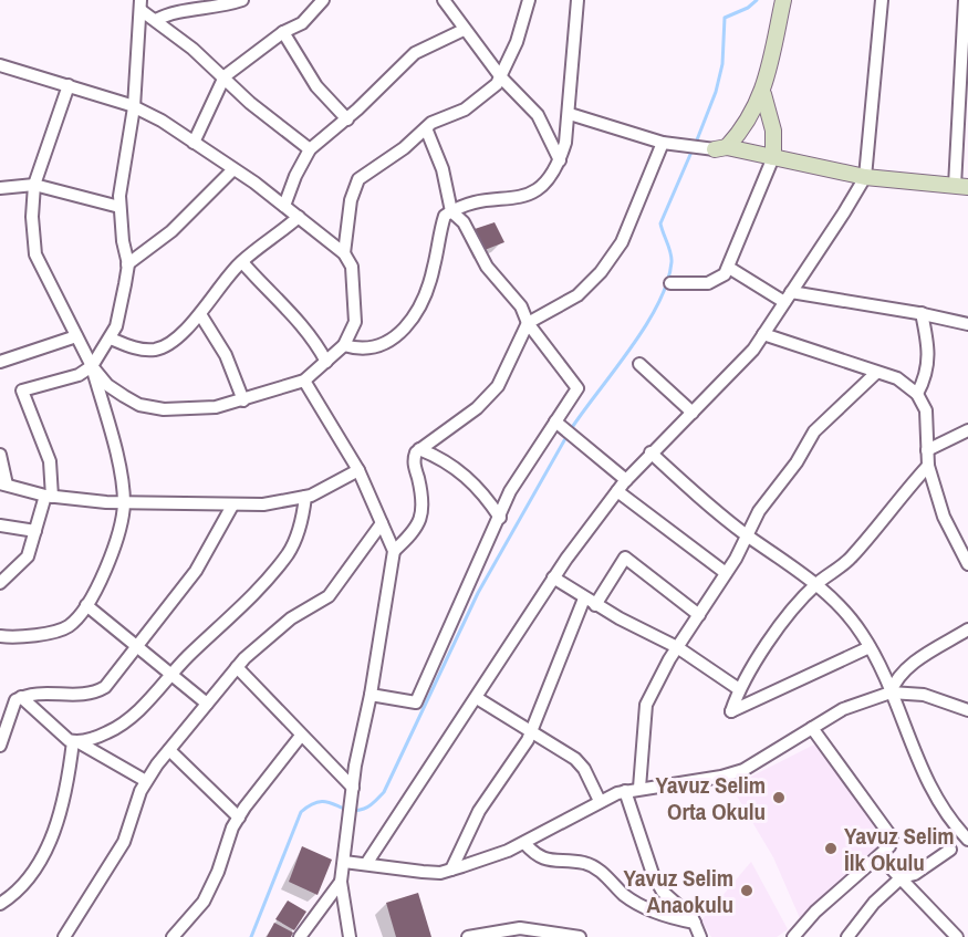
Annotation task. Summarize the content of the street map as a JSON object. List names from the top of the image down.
{
  "places": ["Yavuz Selim Orta Okulu", "Yavuz Selim İlk Okulu", "Yavuz Selim Anaokulu"]
}
